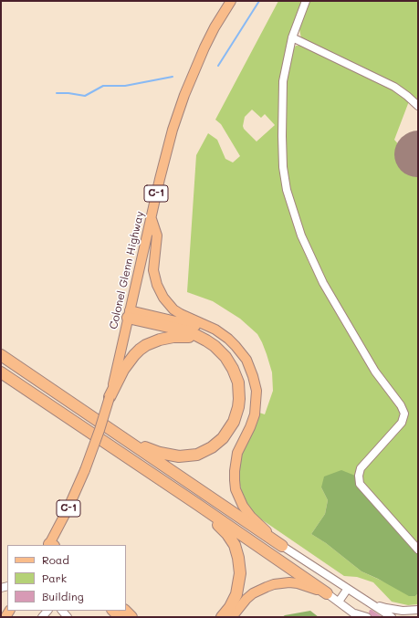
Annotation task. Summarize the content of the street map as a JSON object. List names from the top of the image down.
{
  "streets": {
    "main road": ["C-1", "Colonel Glenn Highway"]
  },
  "legend": ["Road", "Park", "Building"]
}
